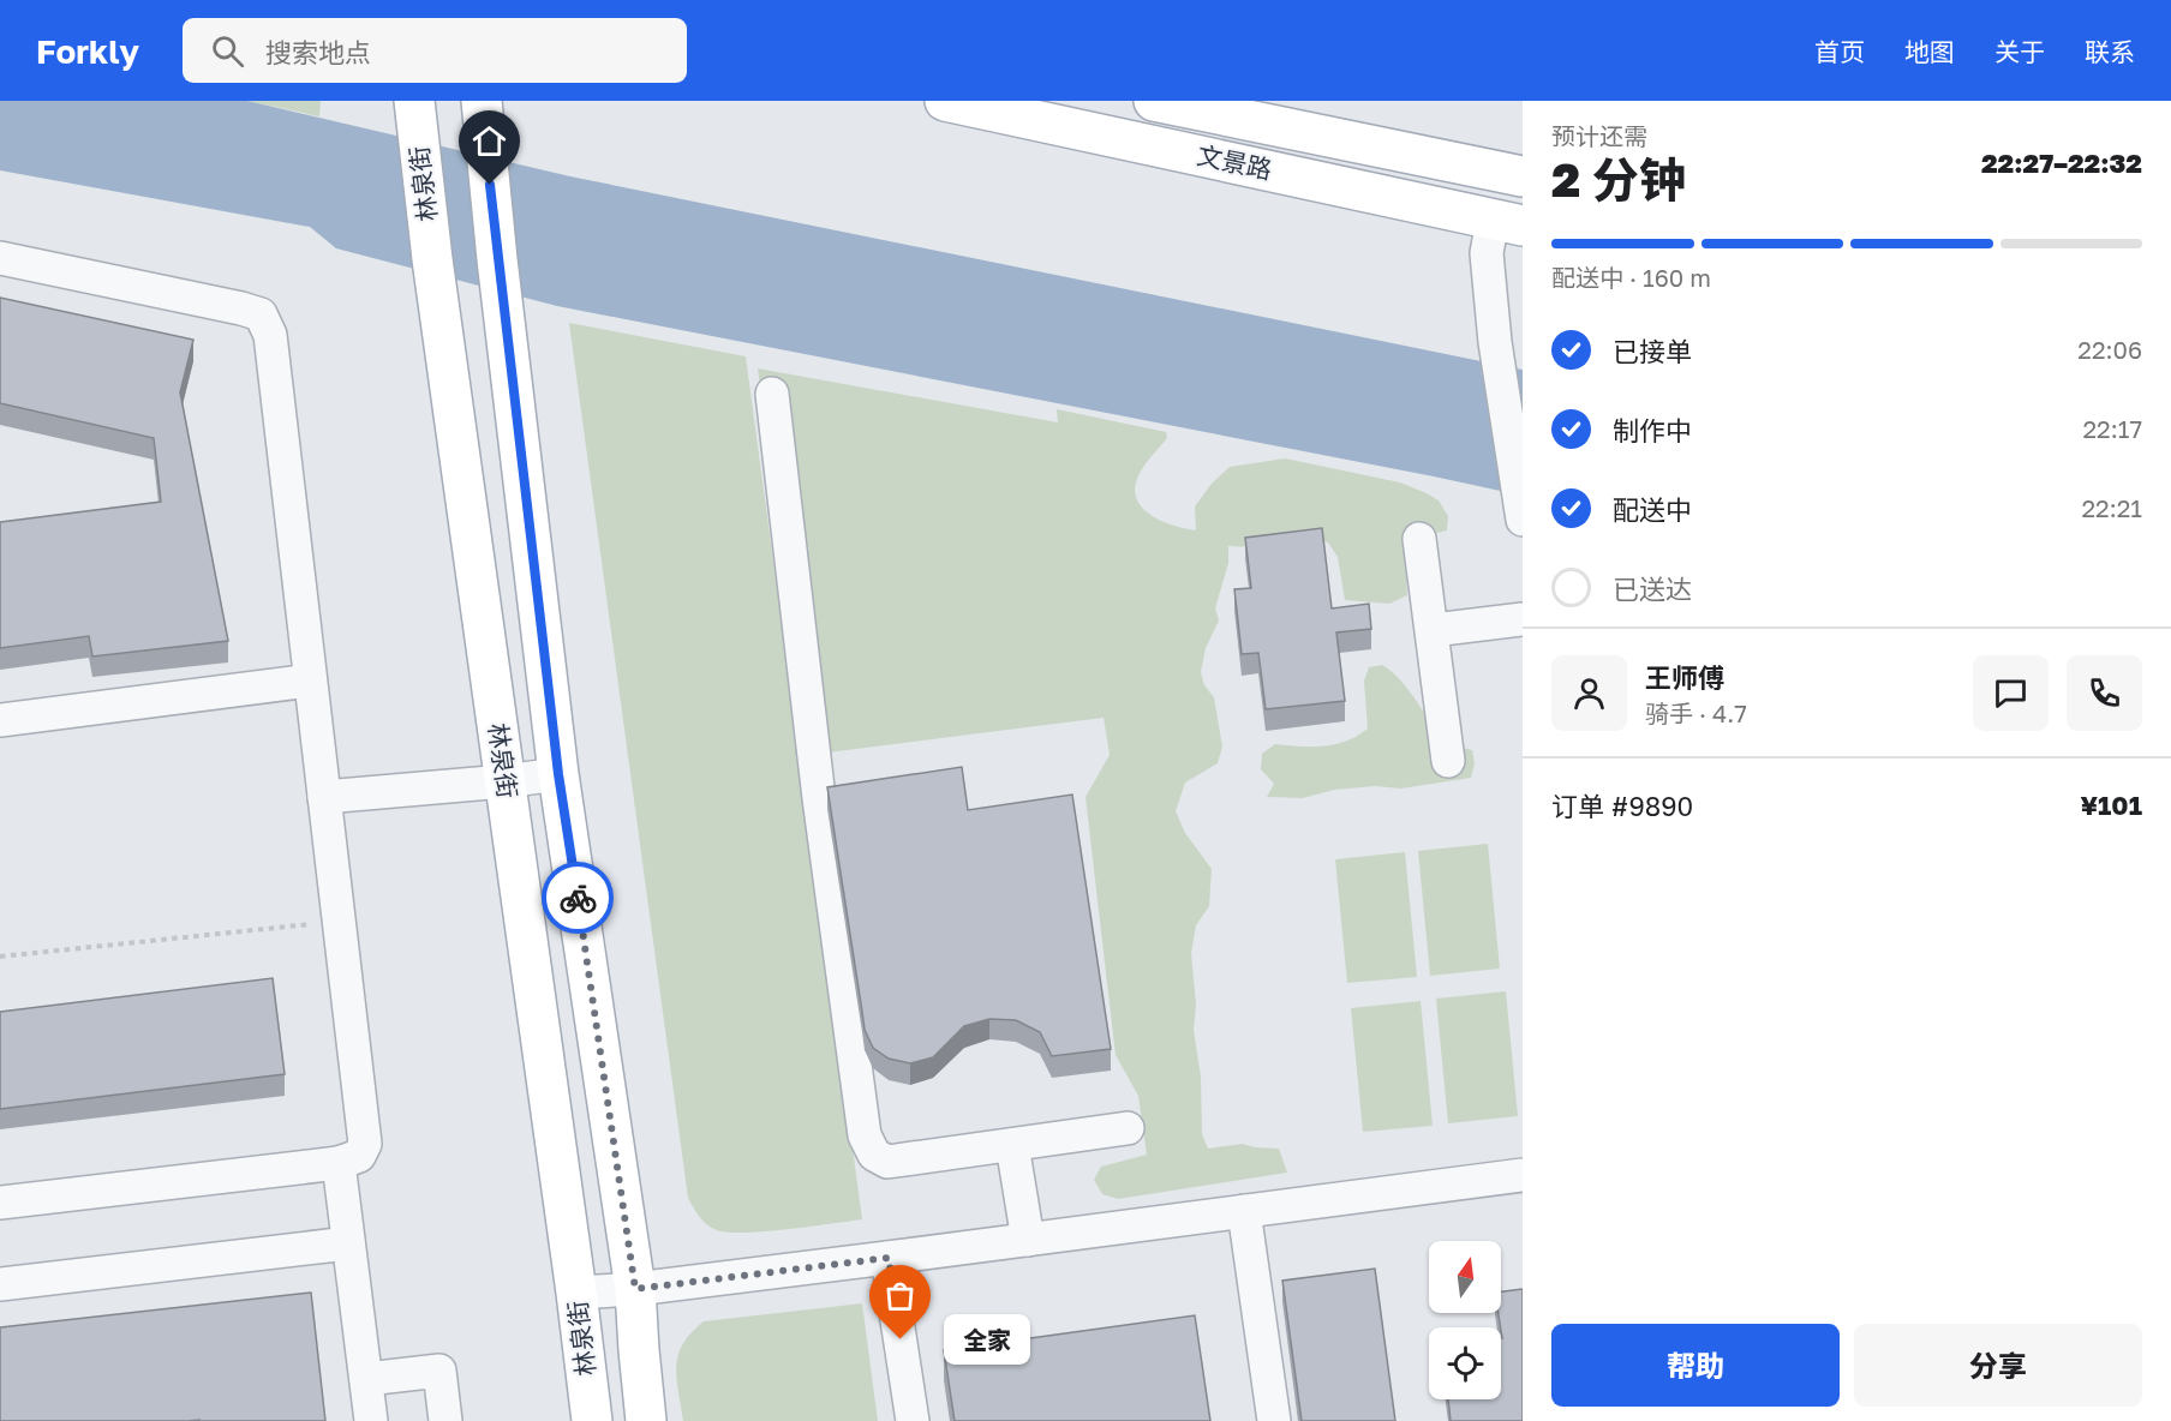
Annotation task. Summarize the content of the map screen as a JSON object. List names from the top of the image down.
{
  "streets": {
    "main road": ["文景路", "林泉街"]
  },
  "places": ["全家"],
  "north": "top",
  "page": {
    "header": "Forkly",
    "search": "搜索地点",
    "nav": [
      "首页",
      "地图",
      "关于",
      "联系"
    ],
    "heading": ["2 分钟", "预计还需", "22:27–22:32"],
    "panel": [
      "王师傅",
      "骑手 · 4.7",
      "订单 #9890",
      "¥101"
    ],
    "bar": "配送中 · 160 m",
    "list": [
      ["已接单", "22:06"],
      ["制作中", "22:17"],
      ["配送中", "22:21"],
      "已送达"
    ],
    "buttons": ["帮助", "分享"],
    "bubble": "全家"
  }
}
